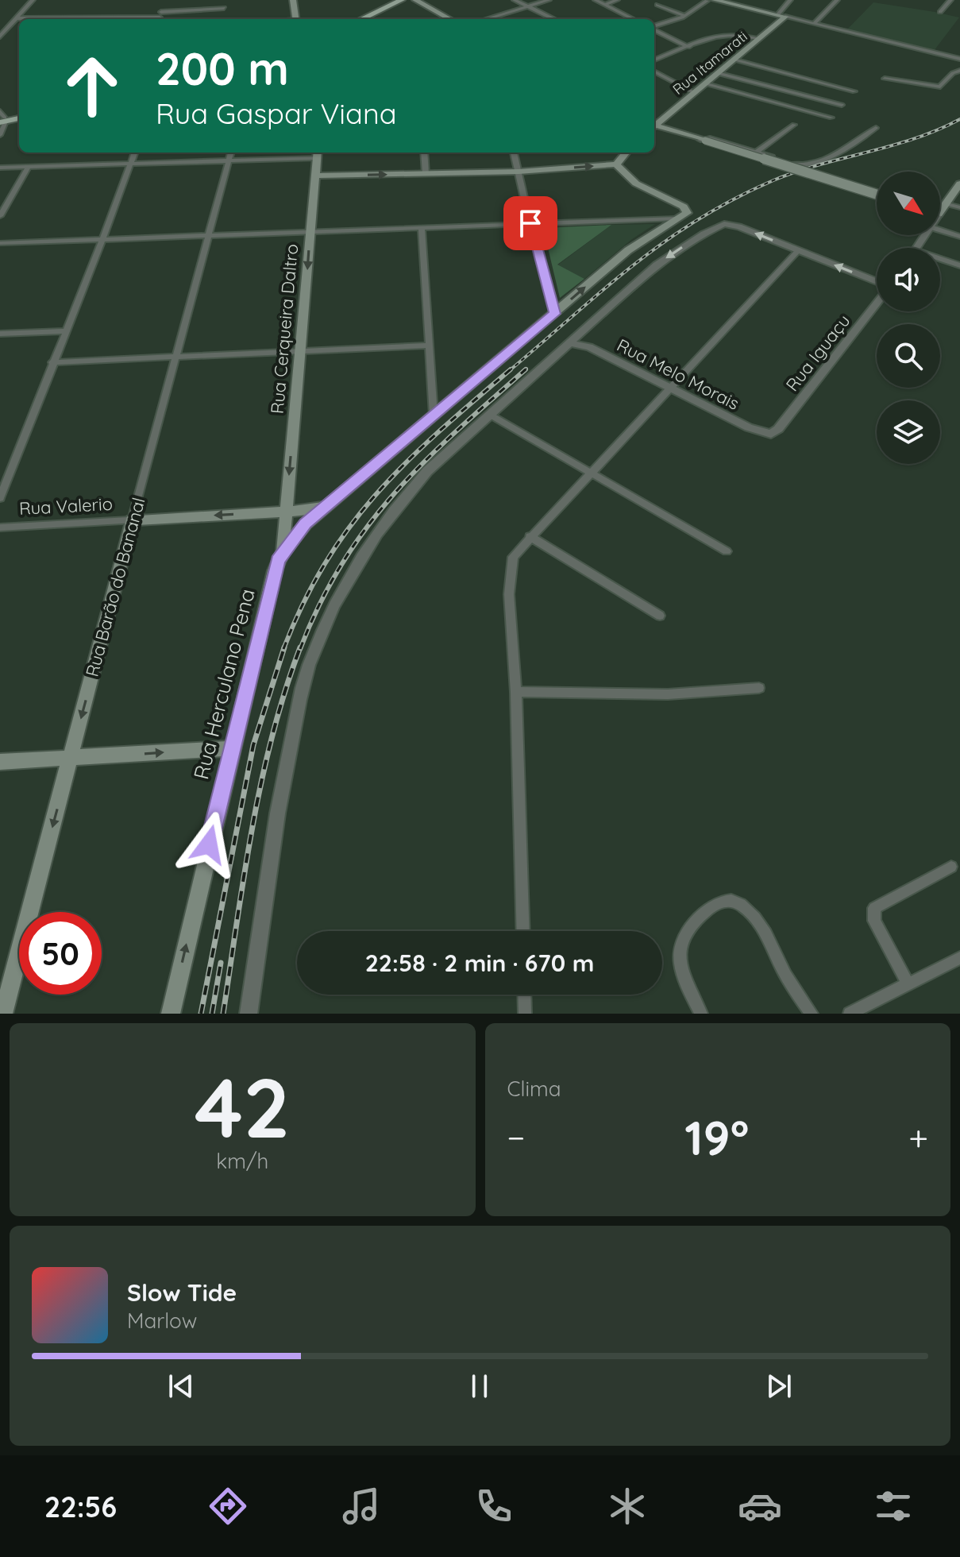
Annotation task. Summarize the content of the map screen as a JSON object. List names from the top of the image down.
{
  "streets": {
    "main road": [
      "Rua Itamarati",
      "Rua Cerqueira Daltro",
      "Rua Valerio",
      "Rua Barão do Bananal",
      "Rua Herculano Pena"
    ],
    "street": ["Rua Iguaçu", "Rua Melo Morais"]
  },
  "crossings": [
    ["Rua Cerqueira Daltro", "Rua Valerio"],
    ["Rua Cerqueira Daltro", "Rua Herculano Pena"],
    ["Rua Iguaçu", "Rua Melo Morais"],
    ["Rua Valerio", "Rua Barão do Bananal"]
  ],
  "one_way": [
    "Rua Cerqueira Daltro",
    "Rua Valerio",
    "Rua Barão do Bananal",
    "Rua Herculano Pena"
  ],
  "north": "bottom right",
  "page": {
    "turn": ["200 m", "Rua Gaspar Viana"],
    "limit": "50",
    "trip": "22:58 · 2 min · 670 m",
    "tile": [
      ["42", "km/h"],
      "Clima"
    ],
    "heat": ["−", "19°", "+"],
    "song": ["Slow Tide", "Marlow"],
    "tabs": "22:56"
  }
}
